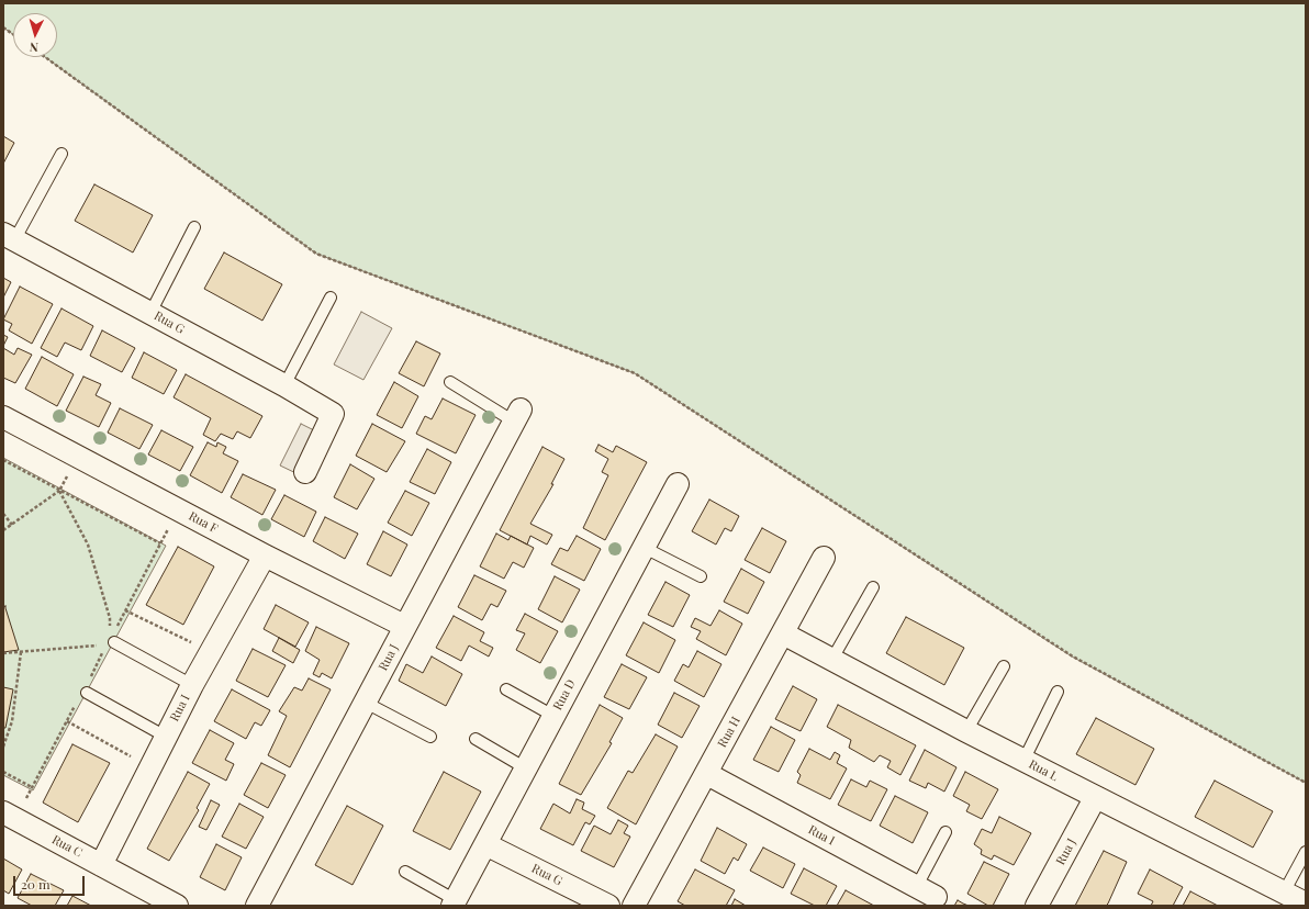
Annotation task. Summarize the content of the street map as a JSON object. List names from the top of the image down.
{
  "streets": {
    "street": [
      "Rua G",
      "Rua F",
      "Rua J",
      "Rua D",
      "Rua I",
      "Rua H",
      "Rua L",
      "Rua C"
    ]
  },
  "crossings": [
    ["Rua G", "Rua D"],
    ["Rua F", "Rua J"],
    ["Rua F", "Rua I"],
    ["Rua J", "Rua L"],
    ["Rua I", "Rua H"],
    ["Rua I", "Rua C"],
    ["Rua H", "Rua L"]
  ],
  "scale_bar": "20 m",
  "north": "bottom"
}
